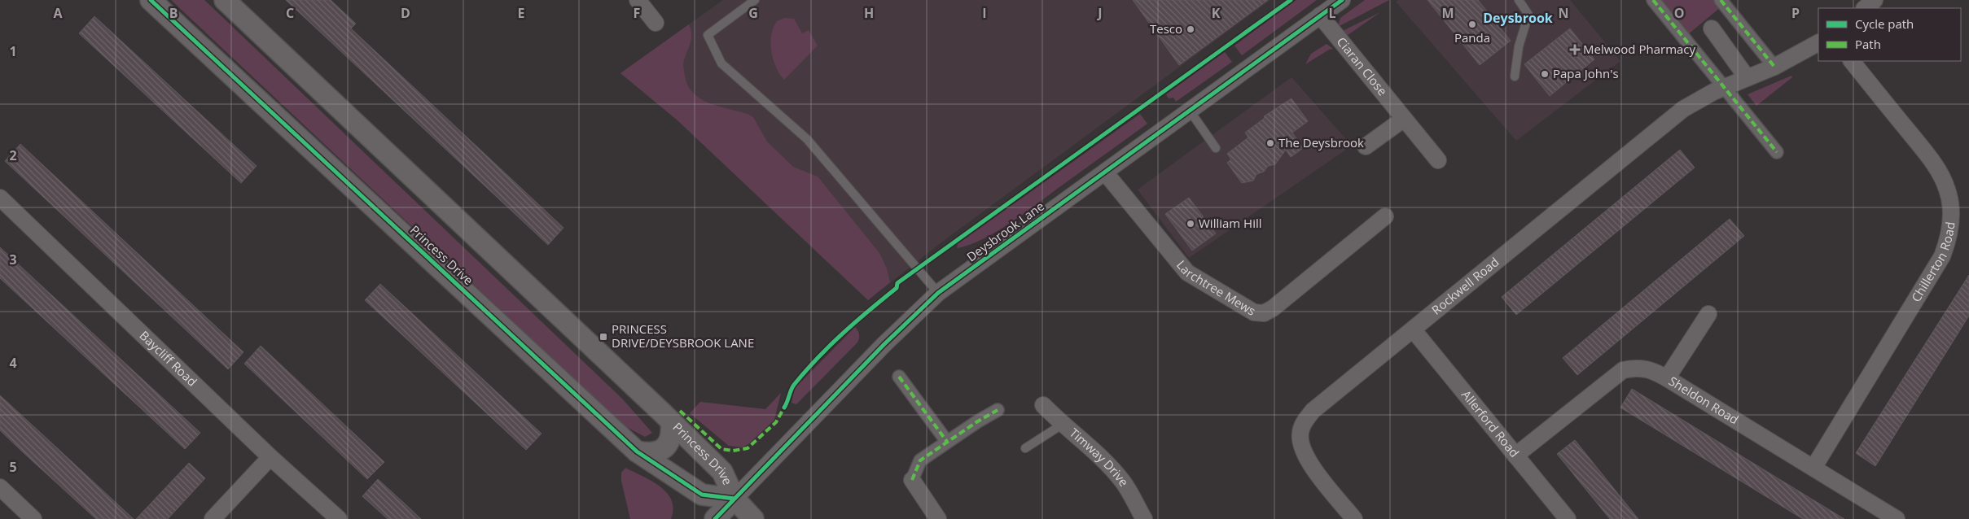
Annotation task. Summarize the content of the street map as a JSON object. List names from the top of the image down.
{
  "streets": {
    "street": [
      "Ciaran Close",
      "Deysbrook Lane",
      "Princess Drive",
      "Chillerton Road",
      "Larchtree Mews",
      "Rockwell Road",
      "Baycliff Road",
      "Sheldon Road",
      "Allerford Road",
      "Timway Drive"
    ]
  },
  "crossings": [
    ["Ciaran Close", "Deysbrook Lane"],
    ["Deysbrook Lane", "Princess Drive"],
    ["Deysbrook Lane", "Larchtree Mews"],
    ["Chillerton Road", "Sheldon Road"],
    ["Rockwell Road", "Allerford Road"],
    ["Sheldon Road", "Allerford Road"]
  ],
  "districts": ["Deysbrook"],
  "places": {
    "other": [
      "Panda",
      "Tesco",
      "Papa John's",
      "The Deysbrook",
      "William Hill"
    ],
    "health": ["Melwood Pharmacy"],
    "transit": ["PRINCESS DRIVE/DEYSBROOK LANE"]
  },
  "legend": ["Cycle path", "Path"],
  "grid": {
    "columns": [
      "A",
      "B",
      "C",
      "D",
      "E",
      "F",
      "G",
      "H",
      "I",
      "J",
      "K",
      "L",
      "M",
      "N",
      "O",
      "P"
    ],
    "rows": [
      "1",
      "2",
      "3",
      "4",
      "5"
    ]
  }
}
